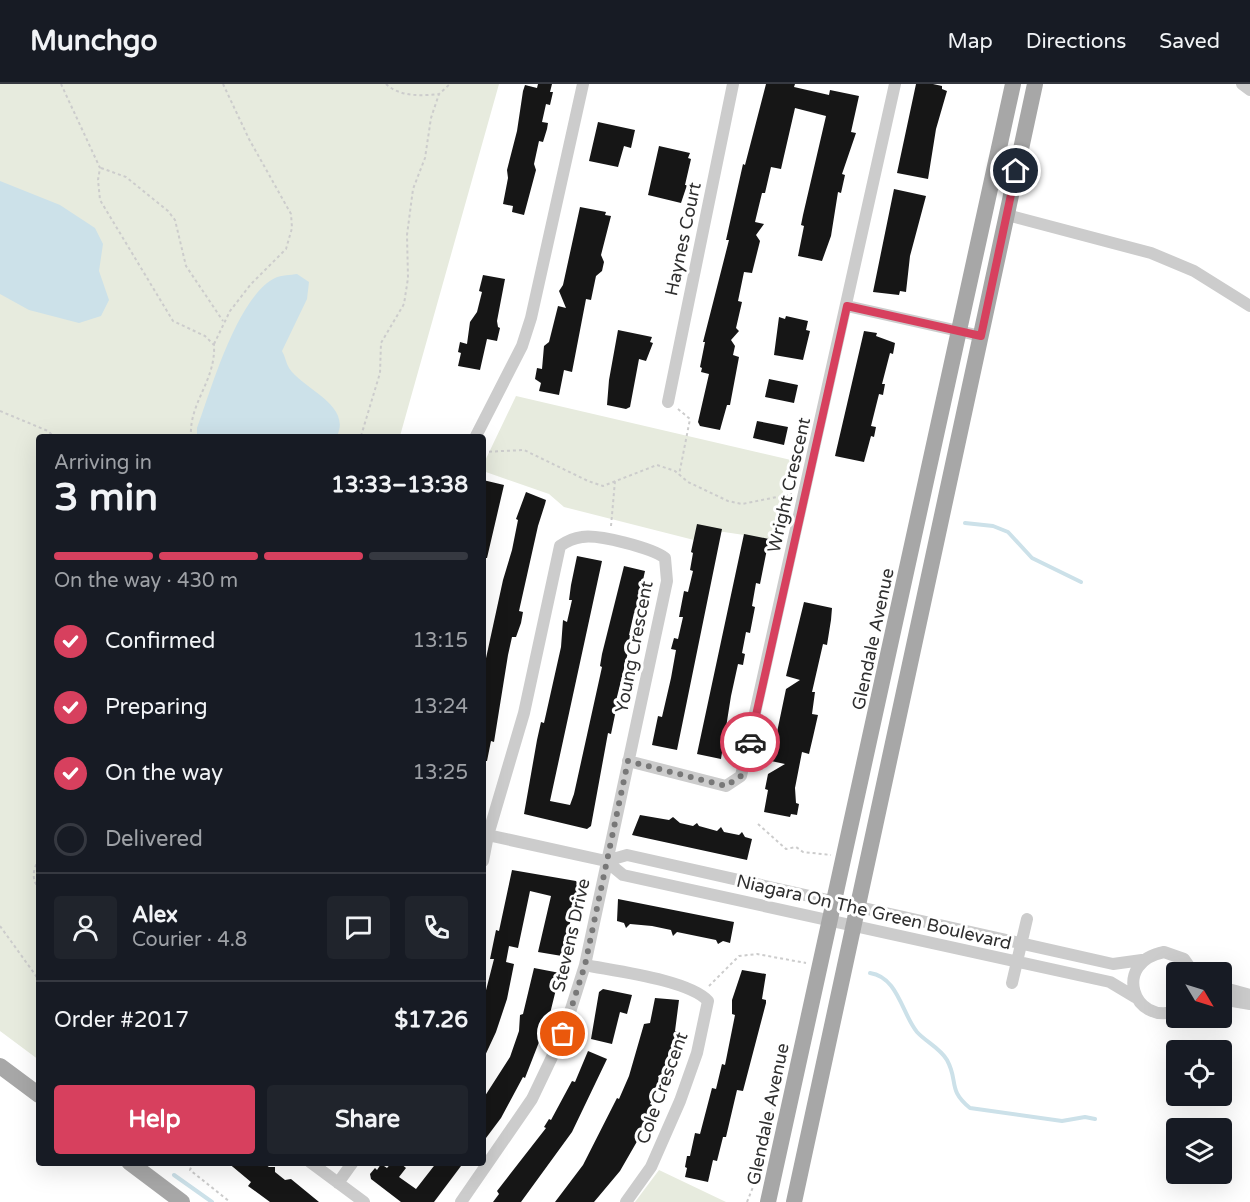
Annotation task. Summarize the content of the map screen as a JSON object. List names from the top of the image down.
{
  "streets": {
    "main road": ["Glendale Avenue"],
    "street": [
      "Haynes Court",
      "Wright Crescent",
      "Young Crescent",
      "Niagara On The Green Boulevard",
      "Stevens Drive",
      "Cole Crescent"
    ]
  },
  "crossings": [
    ["Wright Crescent", "Young Crescent"],
    ["Glendale Avenue", "Niagara On The Green Boulevard"],
    ["Young Crescent", "Niagara On The Green Boulevard"],
    ["Young Crescent", "Stevens Drive"],
    ["Niagara On The Green Boulevard", "Stevens Drive"]
  ],
  "north": "bottom right",
  "page": {
    "header": "Munchgo",
    "nav": ["Map", "Directions", "Saved"],
    "heading": ["3 min", "Arriving in", "13:33–13:38"],
    "panel": [
      "Alex",
      "Courier · 4.8",
      "Order #2017",
      "$17.26"
    ],
    "bar": "On the way · 430 m",
    "list": [
      ["Confirmed", "13:15"],
      ["Preparing", "13:24"],
      ["On the way", "13:25"],
      "Delivered"
    ],
    "buttons": ["Help", "Share"]
  }
}
